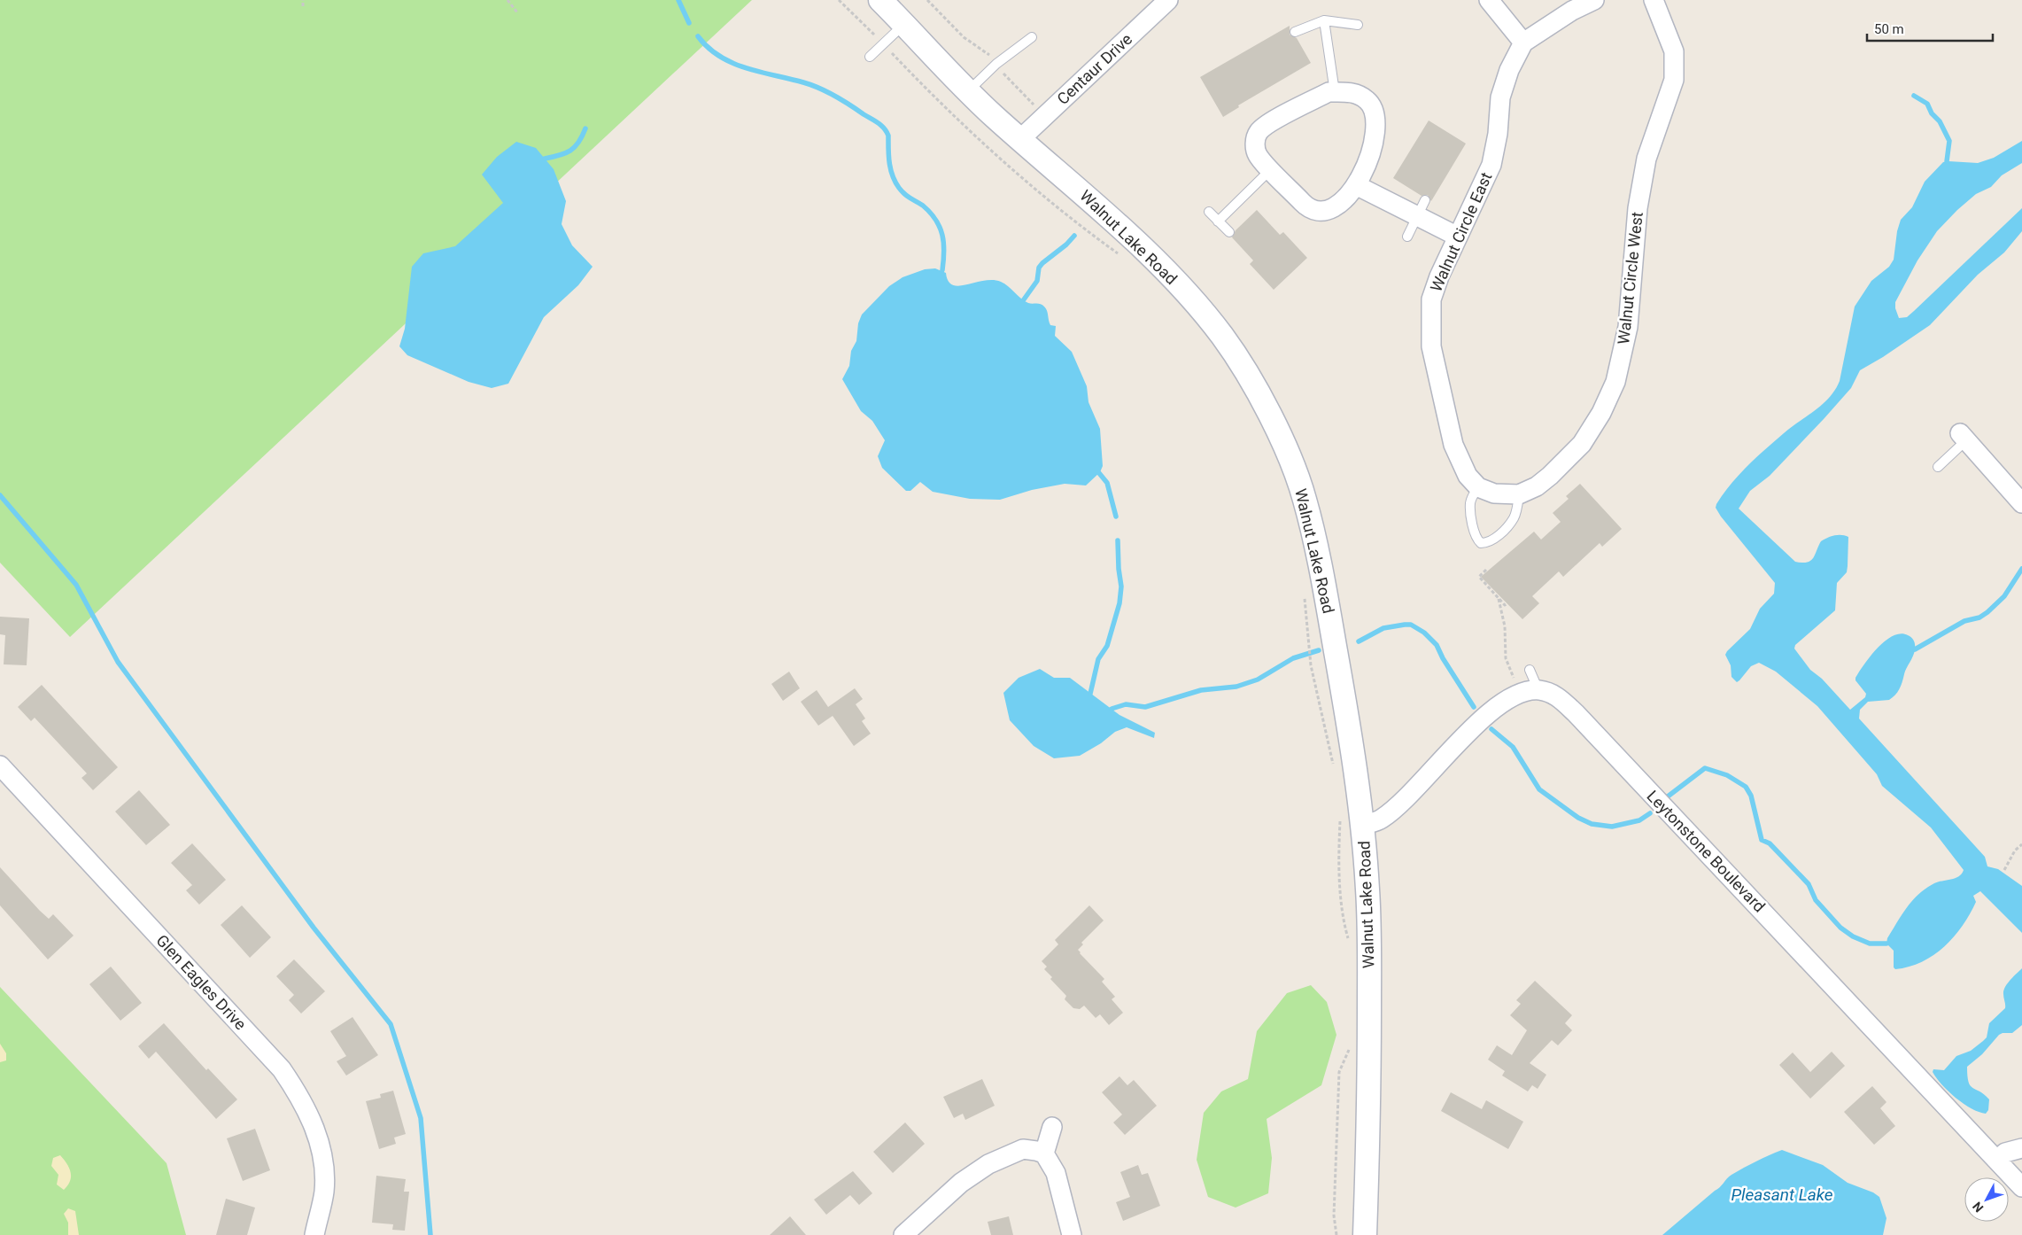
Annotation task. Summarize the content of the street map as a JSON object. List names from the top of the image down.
{
  "streets": {
    "street": [
      "Centaur Drive",
      "Walnut Circle East",
      "Walnut Lake Road",
      "Walnut Circle West",
      "Leytonstone Boulevard",
      "Glen Eagles Drive"
    ]
  },
  "crossings": [
    ["Centaur Drive", "Walnut Lake Road"]
  ],
  "water": ["Pleasant Lake"],
  "scale_bar": "50 m",
  "north": "bottom left"
}
